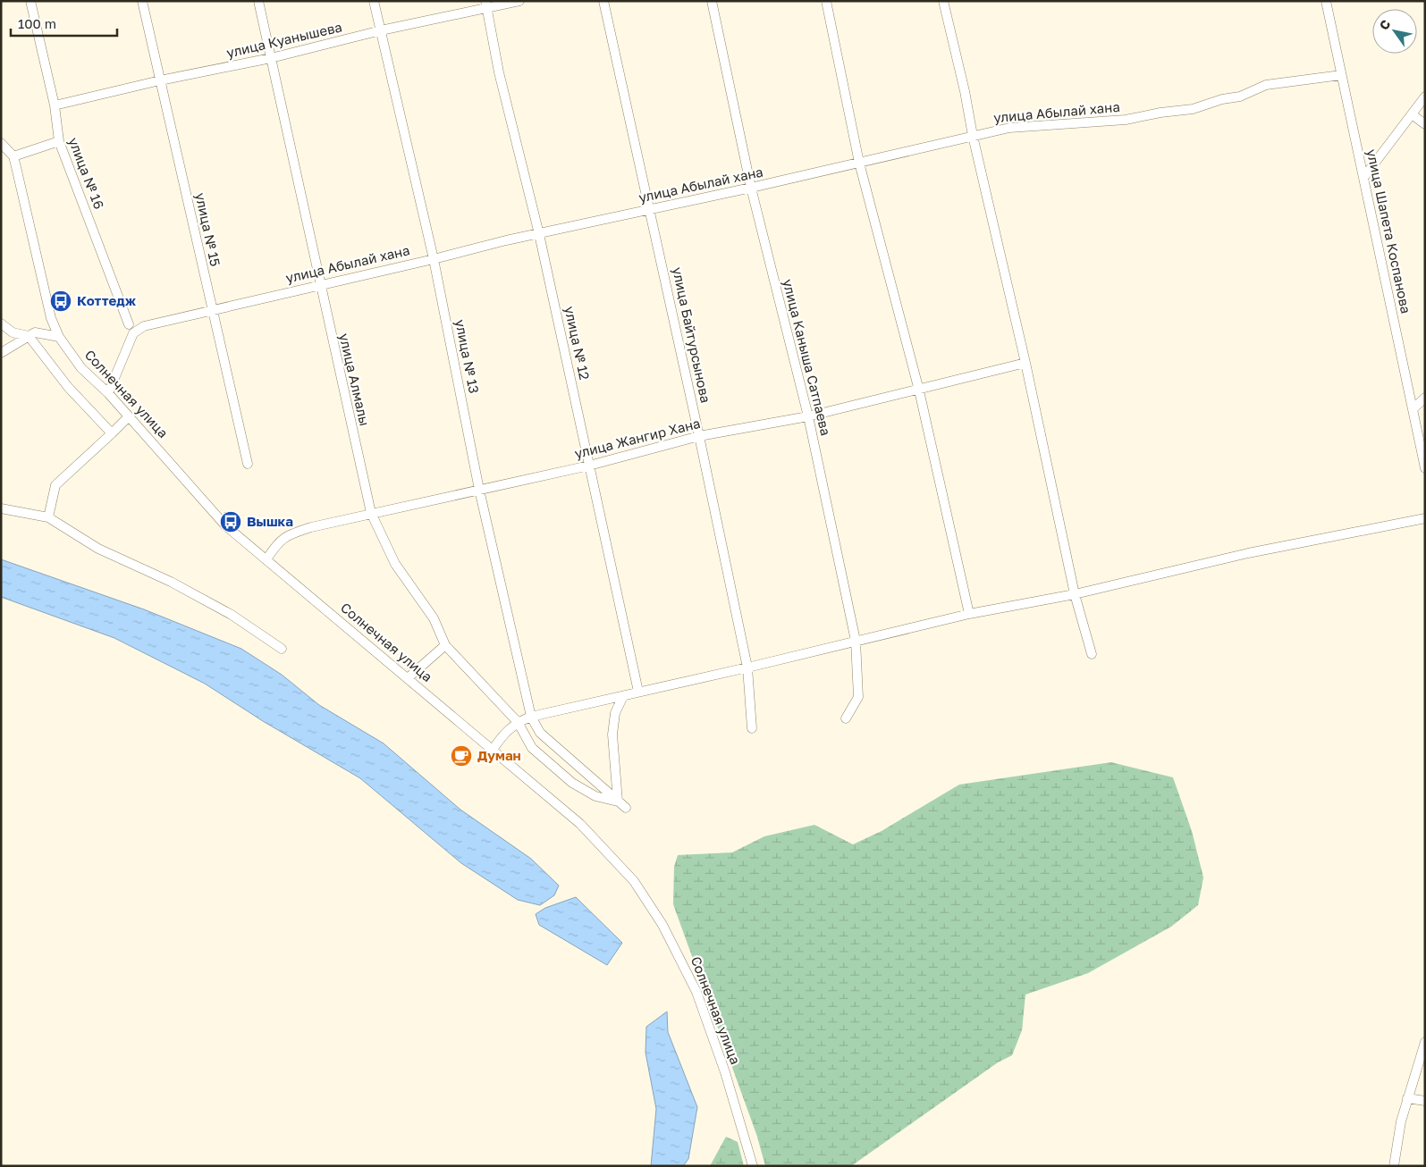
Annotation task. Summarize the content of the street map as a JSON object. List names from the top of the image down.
{
  "streets": {
    "street": [
      "улица Куанышева",
      "улица Абылай хана",
      "улица № 16",
      "улица № 15",
      "улица Шапета Коспанова",
      "улица Байтурсынова",
      "улица № 12",
      "улица № 13",
      "улица Каныша Сатпаева",
      "улица Алмалы",
      "Солнечная улица",
      "улица Жангир Хана"
    ]
  },
  "crossings": [
    ["улица Куанышева", "улица № 16"],
    ["улица Куанышева", "улица № 15"],
    ["улица Куанышева", "улица № 12"],
    ["улица Куанышева", "улица № 13"],
    ["улица Куанышева", "улица Алмалы"],
    ["улица Абылай хана", "улица № 15"],
    ["улица Абылай хана", "улица Шапета Коспанова"],
    ["улица Абылай хана", "улица Байтурсынова"],
    ["улица Абылай хана", "улица № 12"],
    ["улица Абылай хана", "улица № 13"],
    ["улица Абылай хана", "улица Каныша Сатпаева"],
    ["улица Абылай хана", "улица Алмалы"],
    ["улица Абылай хана", "Солнечная улица"],
    ["улица Байтурсынова", "улица Жангир Хана"],
    ["улица № 12", "улица Жангир Хана"],
    ["улица № 13", "улица Алмалы"],
    ["улица № 13", "улица Жангир Хана"],
    ["улица Каныша Сатпаева", "улица Жангир Хана"],
    ["улица Алмалы", "улица Жангир Хана"],
    ["Солнечная улица", "улица Жангир Хана"]
  ],
  "places": {
    "bus stop": ["Коттедж", "Вышка"],
    "cafe": ["Думан"]
  },
  "scale_bar": "100 m",
  "north": "top left"
}
